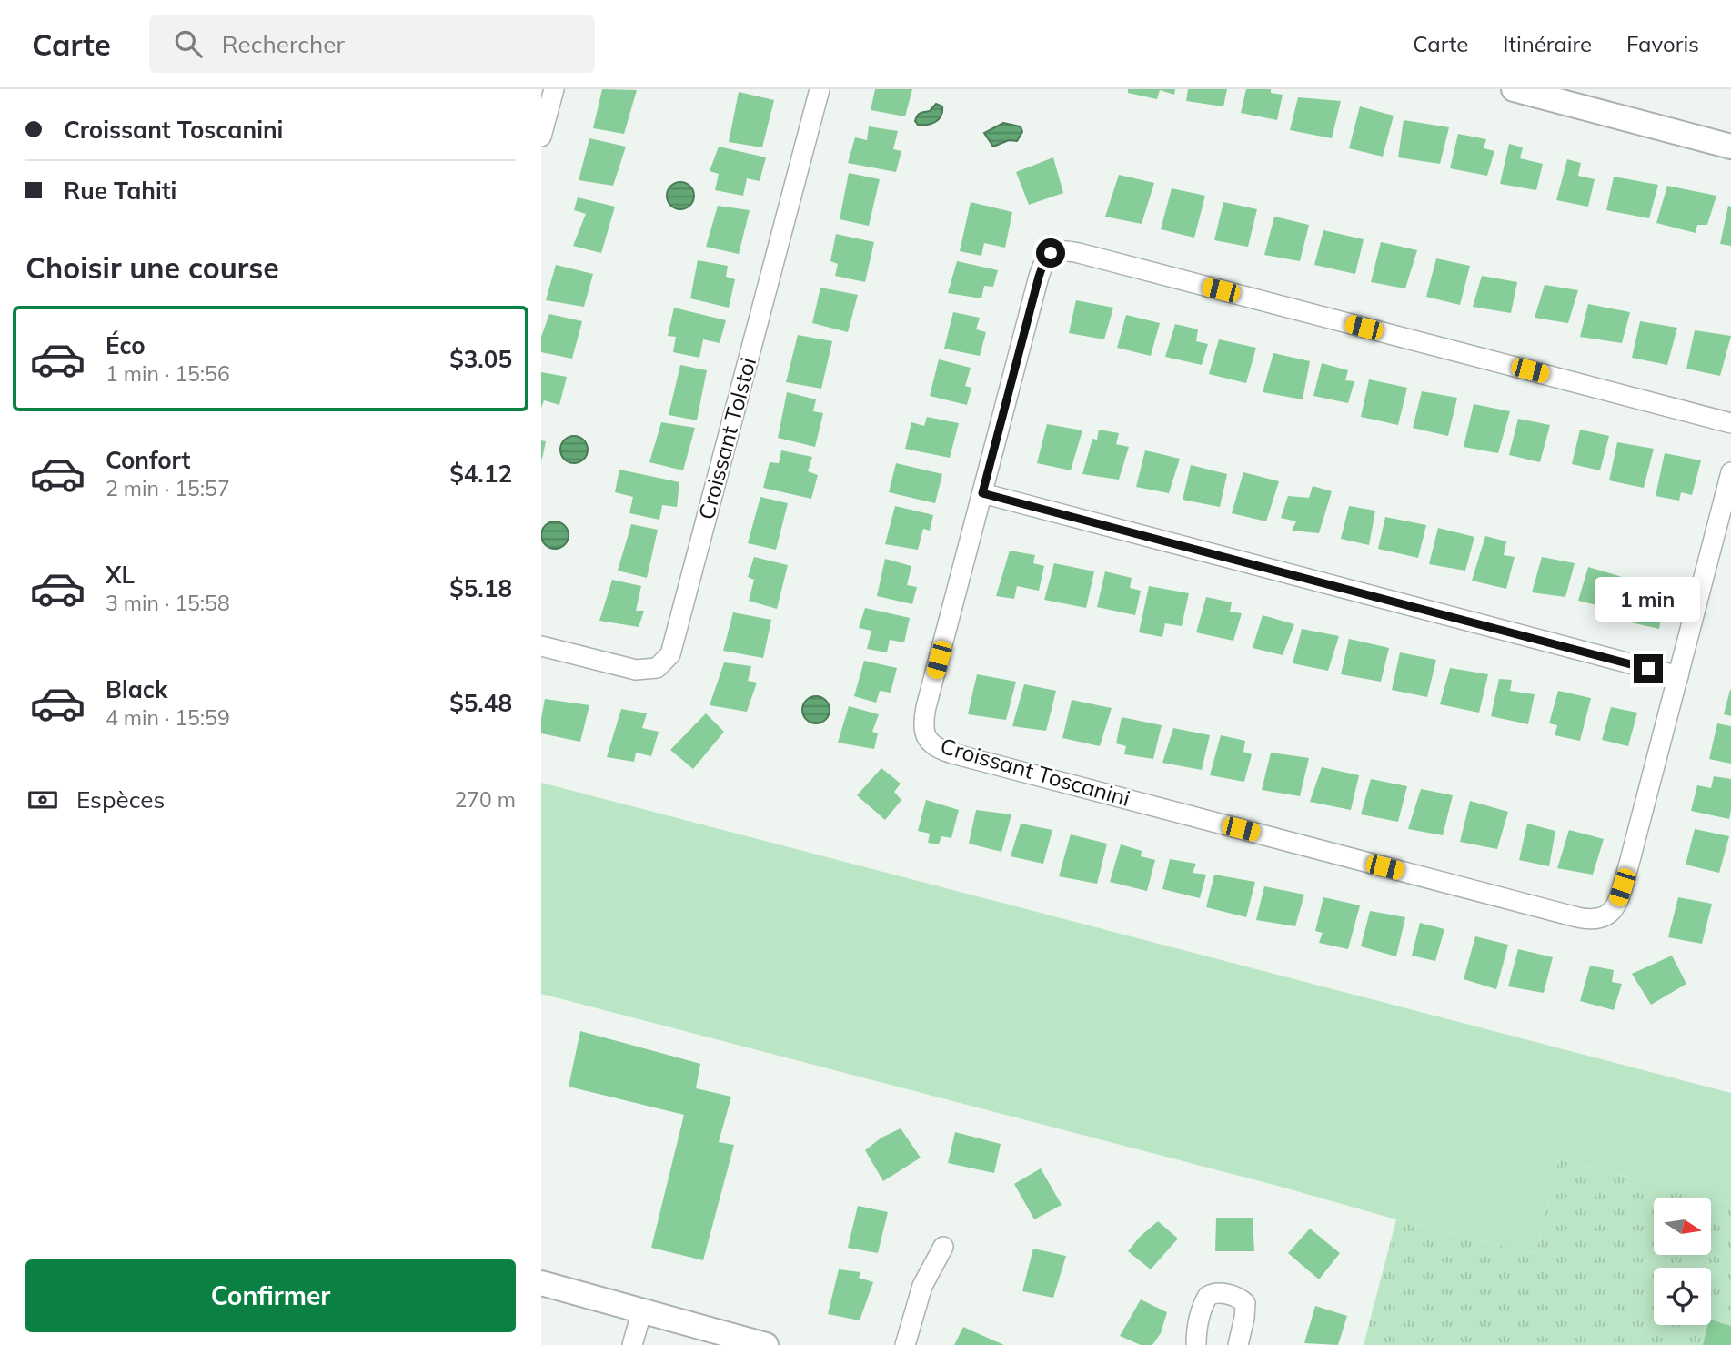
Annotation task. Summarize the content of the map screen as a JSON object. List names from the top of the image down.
{
  "streets": {
    "street": ["Croissant Tolstoi", "Croissant Toscanini"]
  },
  "north": "right",
  "page": {
    "header": "Carte",
    "search": "Rechercher",
    "nav": ["Carte", "Itinéraire", "Favoris"],
    "banner": ["Croissant Toscanini", "Rue Tahiti"],
    "heading": "Choisir une course",
    "list": [
      {
        "name": "Éco",
        "note": "1 min · 15:56",
        "value": "$3.05"
      },
      {
        "name": "Confort",
        "note": "2 min · 15:57",
        "value": "$4.12"
      },
      {
        "name": "XL",
        "note": "3 min · 15:58",
        "value": "$5.18"
      },
      {
        "name": "Black",
        "note": "4 min · 15:59",
        "value": "$5.48"
      }
    ],
    "bubble": "1 min",
    "pay": ["Espèces", "270 m"],
    "buttons": "Confirmer"
  }
}
